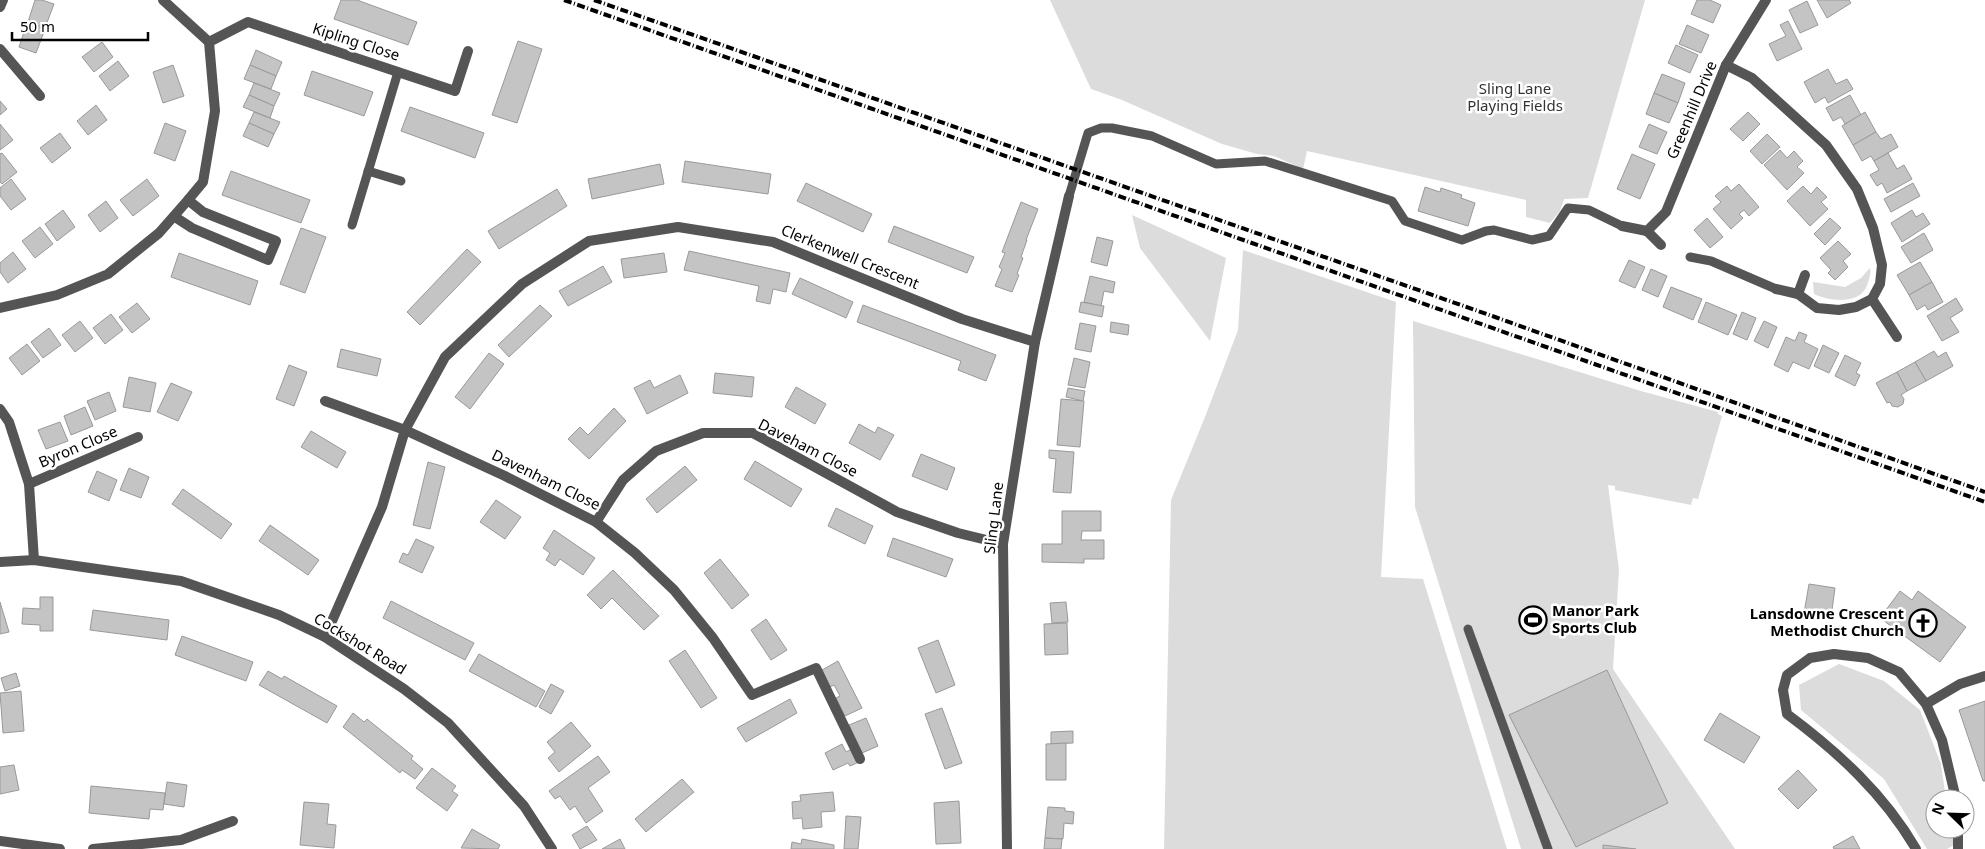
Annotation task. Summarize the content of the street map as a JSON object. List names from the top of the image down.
{
  "streets": {
    "street": [
      "Kipling Close",
      "Greenhill Drive",
      "Clerkenwell Crescent",
      "Byron Close",
      "Daveham Close",
      "Davenham Close",
      "Sling Lane",
      "Cockshot Road"
    ]
  },
  "crossings": [
    ["Clerkenwell Crescent", "Davenham Close"],
    ["Clerkenwell Crescent", "Sling Lane"],
    ["Clerkenwell Crescent", "Cockshot Road"],
    ["Daveham Close", "Davenham Close"],
    ["Daveham Close", "Sling Lane"]
  ],
  "parks": ["Sling Lane Playing Fields"],
  "places": {
    "sports": ["Manor Park Sports Club"],
    "church": ["Lansdowne Crescent Methodist Church"]
  },
  "scale_bar": "50 m",
  "north": "top left"
}
